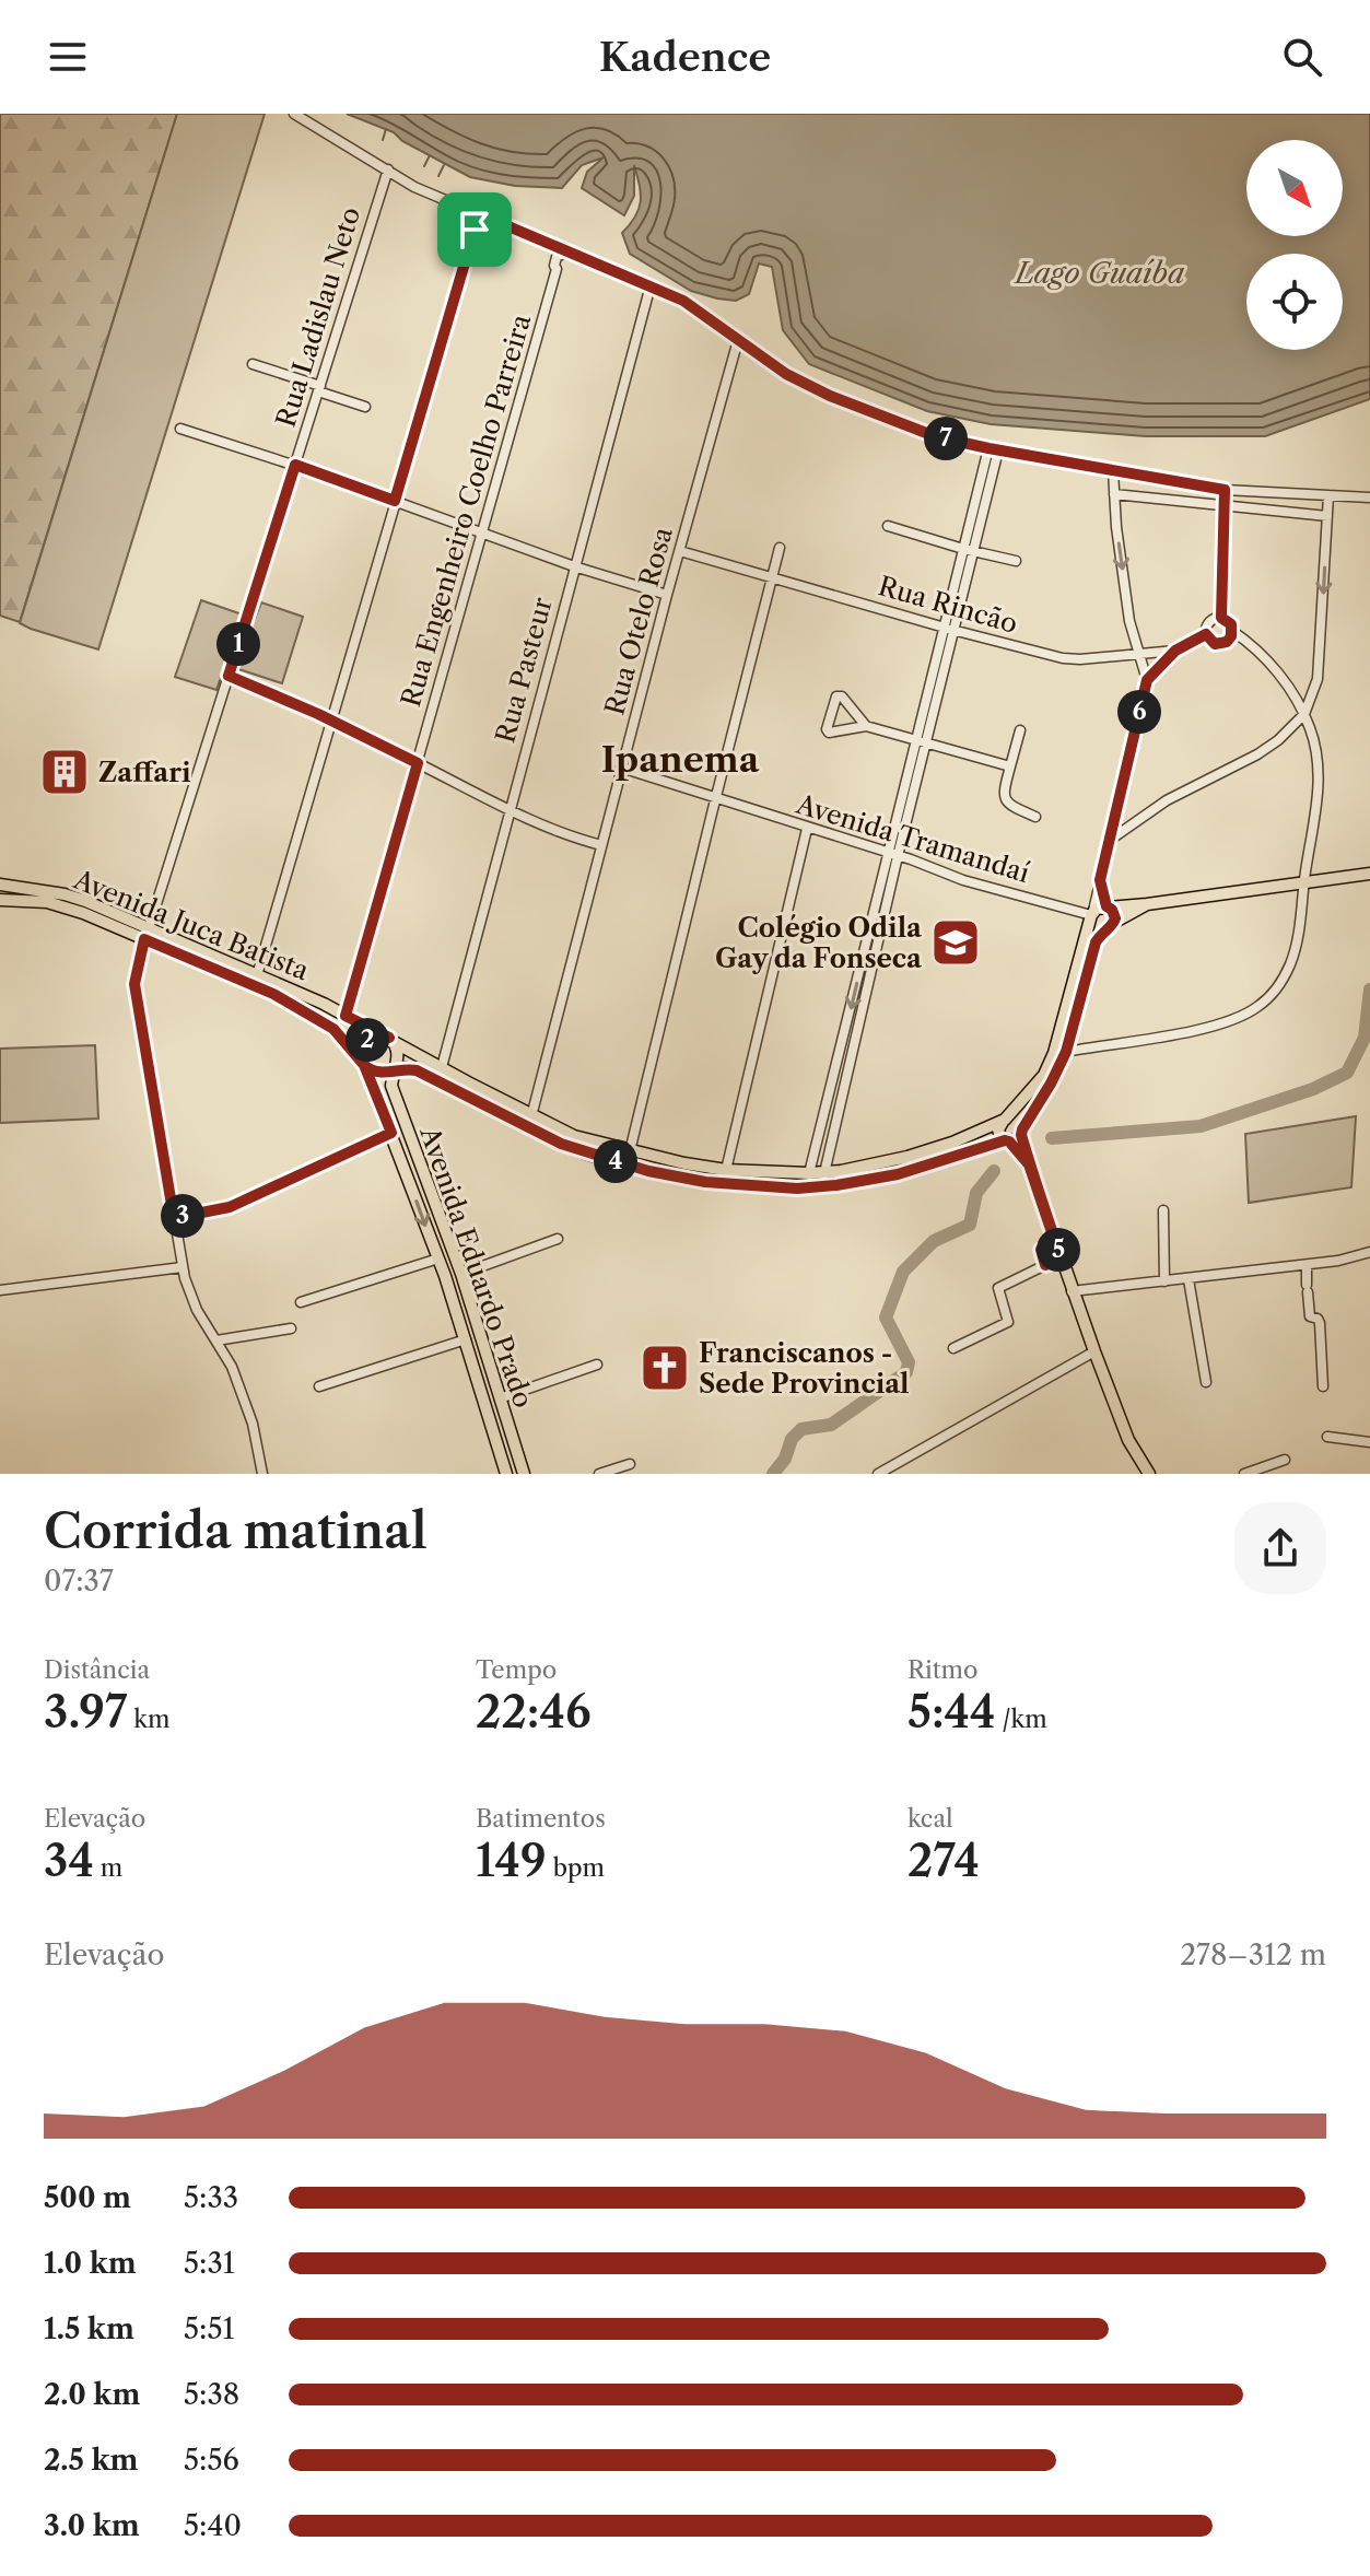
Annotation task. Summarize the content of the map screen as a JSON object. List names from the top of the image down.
{
  "streets": {
    "main road": ["Avenida Juca Batista", "Avenida Eduardo Prado"],
    "street": [
      "Rua Ladislau Neto",
      "Rua Engenheiro Coelho Parreira",
      "Rua Rincão",
      "Rua Otelo Rosa",
      "Rua Pasteur",
      "Avenida Tramandaí"
    ]
  },
  "crossings": [
    ["Rua Ladislau Neto", "Avenida Juca Batista"],
    ["Rua Engenheiro Coelho Parreira", "Avenida Juca Batista"],
    ["Rua Rincão", "Rua Otelo Rosa"],
    ["Rua Otelo Rosa", "Avenida Tramandaí"],
    ["Rua Otelo Rosa", "Avenida Juca Batista"],
    ["Rua Pasteur", "Avenida Juca Batista"],
    ["Avenida Juca Batista", "Avenida Eduardo Prado"]
  ],
  "districts": ["Ipanema"],
  "water": ["Lago Guaíba"],
  "places": {
    "building": ["Zaffari"],
    "school or university": ["Colégio Odila Gay da Fonseca"],
    "church": ["Franciscanos - Sede Provincial"]
  },
  "north": "bottom right",
  "page": {
    "header": "Kadence",
    "pins": [
      "7",
      "1",
      "6",
      "2",
      "4",
      "3",
      "5"
    ],
    "heading": ["Corrida matinal", "07:37"],
    "stats": [
      ["Distância", "3.97 km"],
      ["Tempo", "22:46"],
      ["Ritmo", "5:44 /km"],
      ["Elevação", "34 m"],
      ["Batimentos", "149 bpm"],
      ["kcal", "274"]
    ],
    "chart": ["Elevação", "278–312 m"],
    "list": [
      {
        "name": "500 m",
        "note": "5:33"
      },
      {
        "name": "1.0 km",
        "note": "5:31"
      },
      {
        "name": "1.5 km",
        "note": "5:51"
      },
      {
        "name": "2.0 km",
        "note": "5:38"
      },
      {
        "name": "2.5 km",
        "note": "5:56"
      },
      {
        "name": "3.0 km",
        "note": "5:40"
      }
    ]
  }
}
